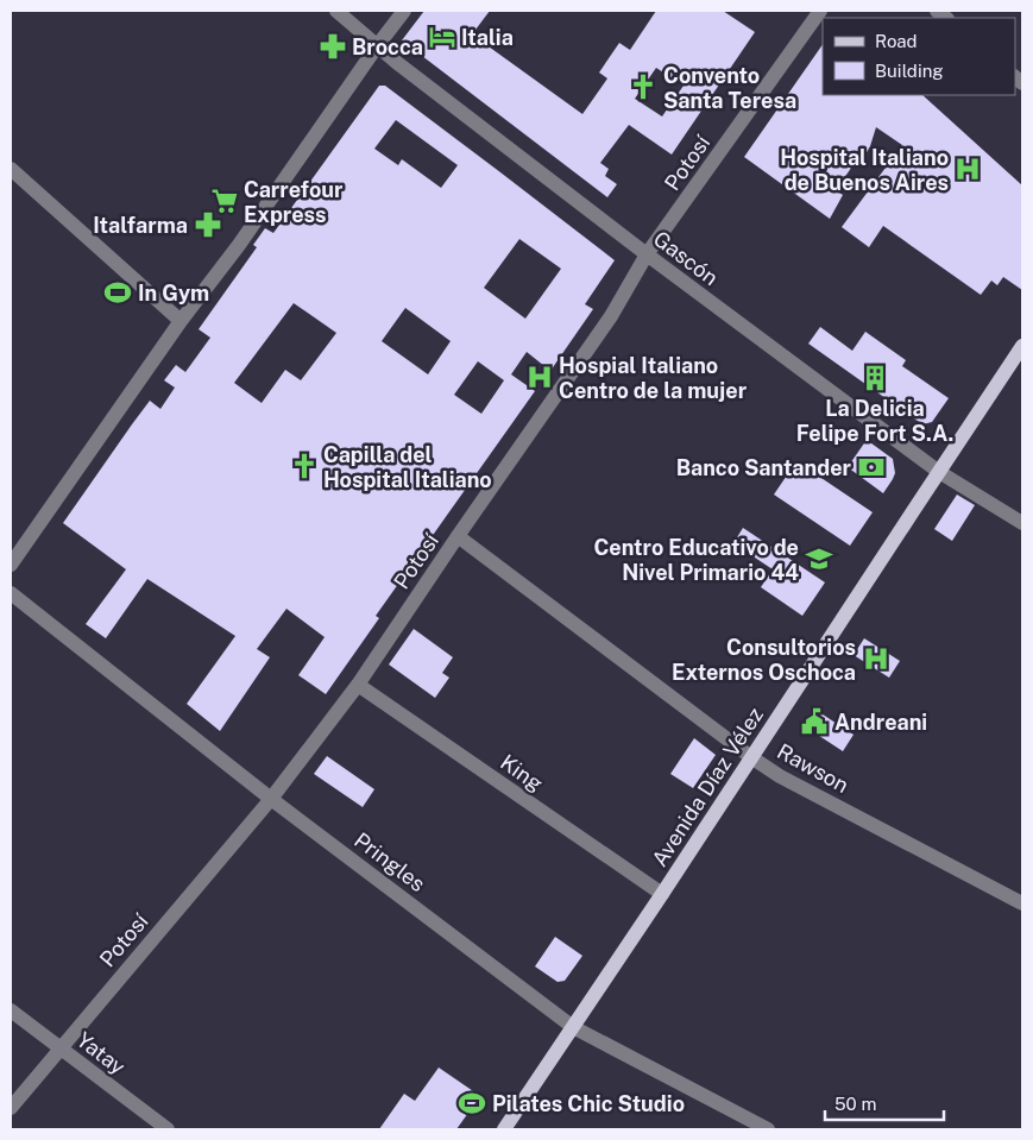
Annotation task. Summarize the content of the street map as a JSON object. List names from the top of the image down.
{
  "streets": {
    "main road": ["Avenida Díaz Vélez"],
    "street": [
      "Potosí",
      "Gascón",
      "Rawson",
      "King",
      "Pringles",
      "Yatay"
    ]
  },
  "crossings": [
    ["Potosí", "Gascón"],
    ["Potosí", "Rawson"],
    ["Potosí", "King"],
    ["Potosí", "Pringles"],
    ["Potosí", "Yatay"],
    ["Gascón", "Avenida Díaz Vélez"],
    ["Rawson", "Avenida Díaz Vélez"],
    ["King", "Avenida Díaz Vélez"],
    ["Avenida Díaz Vélez", "Pringles"]
  ],
  "places": {
    "hotel": ["Italia"],
    "pharmacy": ["Brocca", "Italfarma"],
    "church": ["Convento Santa Teresa", "Capilla del Hospital Italiano"],
    "hospital": ["Hospital Italiano de Buenos Aires", "Hospial Italiano Centro de la mujer", "Consultorios Externos Oschoca"],
    "supermarket": ["Carrefour Express"],
    "sports": ["In Gym", "Pilates Chic Studio"],
    "building": ["La Delicia Felipe Fort S.A."],
    "bank": ["Banco Santander"],
    "school or university": ["Centro Educativo de Nivel Primario 44"],
    "public building": ["Andreani"]
  },
  "legend": ["Road", "Building"],
  "scale_bar": "50 m"
}
